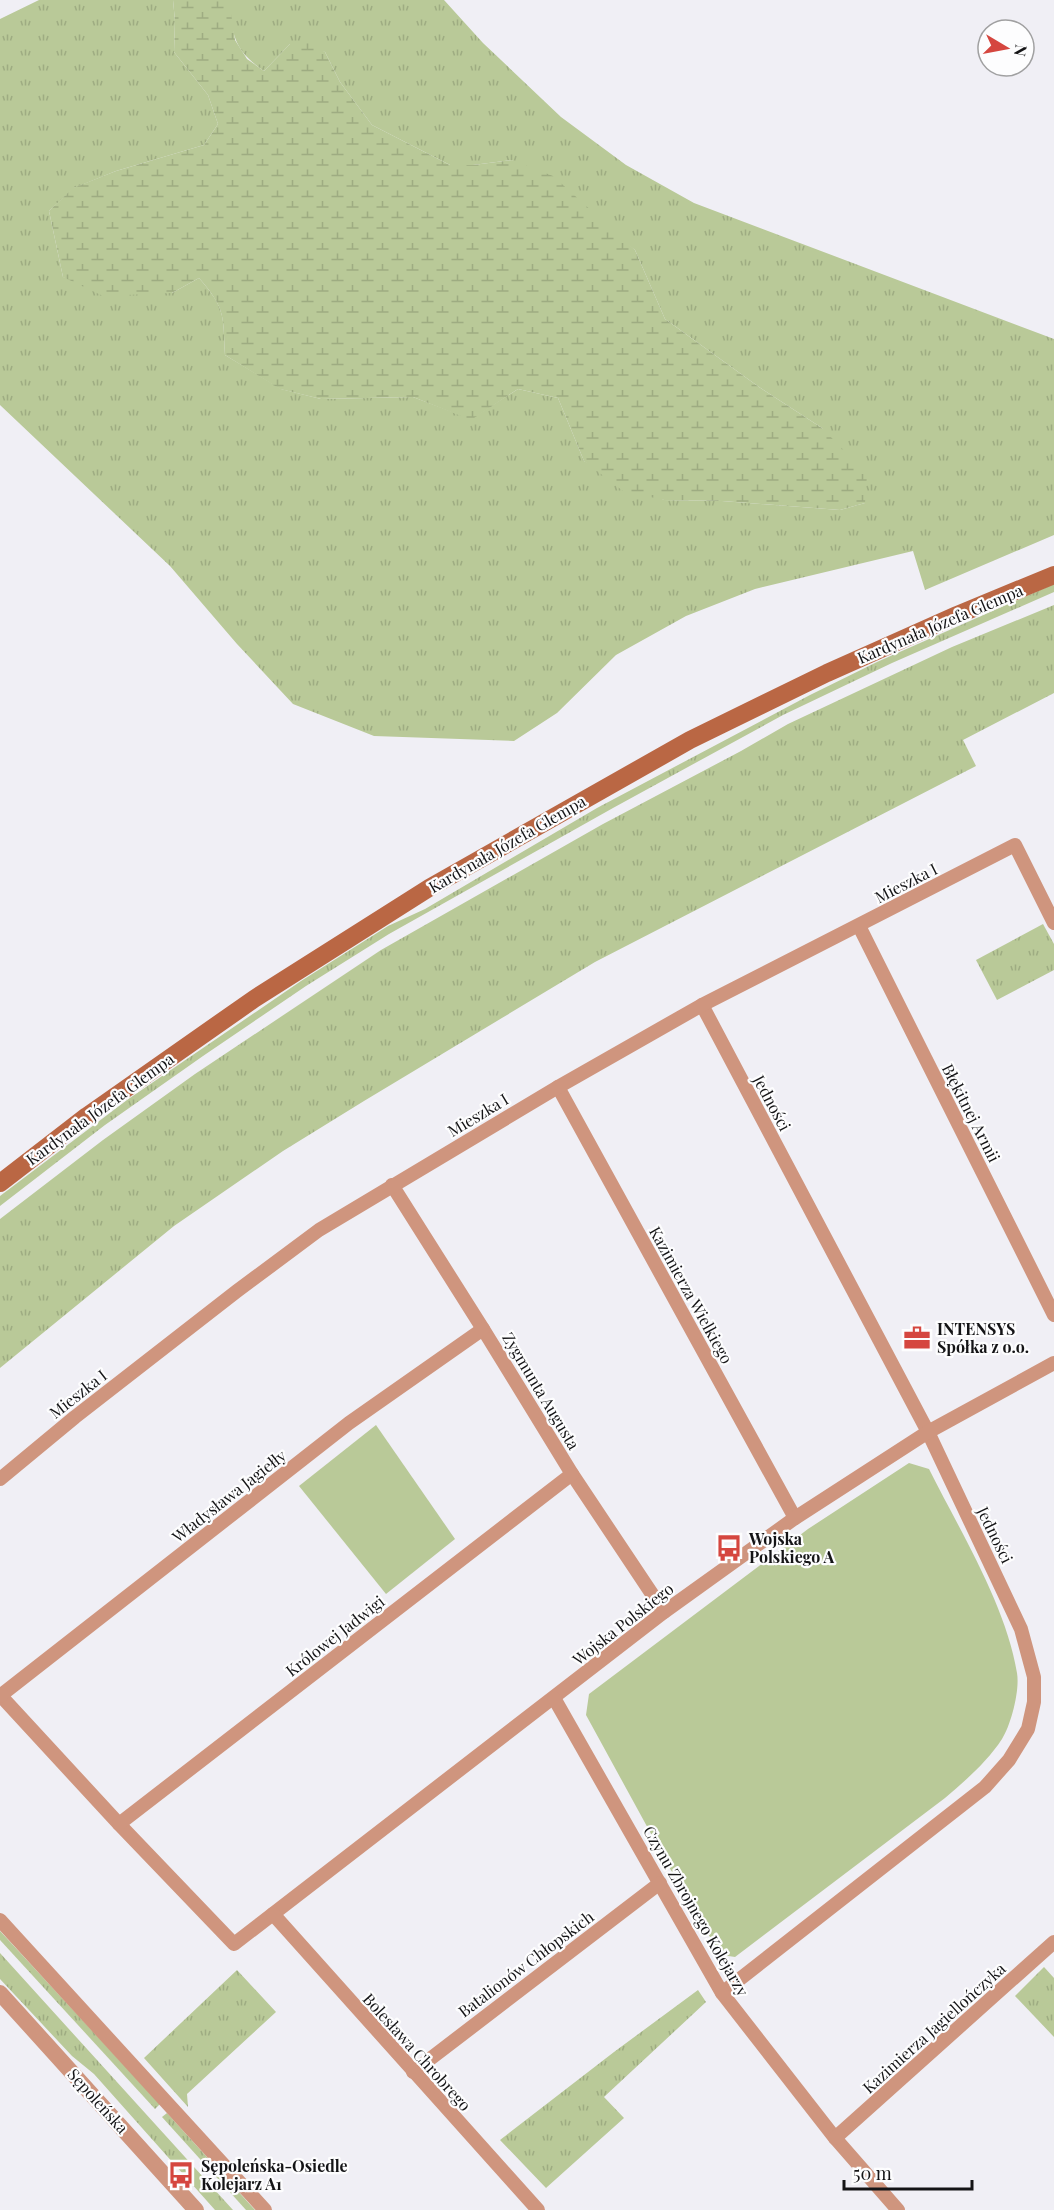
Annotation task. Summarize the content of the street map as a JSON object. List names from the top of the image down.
{
  "streets": {
    "main road": ["Kardynała Józefa Glempa"],
    "street": [
      "Mieszka I",
      "Jedności",
      "Błękitnej Armii",
      "Kazimierza Wielkiego",
      "Zygmunta Augusta",
      "Władysława Jagiełły",
      "Wojska Polskiego",
      "Królowej Jadwigi",
      "Czynu Zbrojnego Kolejarzy",
      "Batalionów Chłopskich",
      "Kazimierza Jagiellończyka",
      "Bolesława Chrobrego",
      "Sępoleńska"
    ]
  },
  "crossings": [
    ["Mieszka I", "Jedności"],
    ["Mieszka I", "Błękitnej Armii"],
    ["Mieszka I", "Kazimierza Wielkiego"],
    ["Mieszka I", "Zygmunta Augusta"],
    ["Jedności", "Wojska Polskiego"],
    ["Jedności", "Czynu Zbrojnego Kolejarzy"],
    ["Kazimierza Wielkiego", "Wojska Polskiego"],
    ["Zygmunta Augusta", "Władysława Jagiełły"],
    ["Zygmunta Augusta", "Wojska Polskiego"],
    ["Zygmunta Augusta", "Królowej Jadwigi"],
    ["Wojska Polskiego", "Królowej Jadwigi"],
    ["Wojska Polskiego", "Czynu Zbrojnego Kolejarzy"],
    ["Wojska Polskiego", "Bolesława Chrobrego"],
    ["Czynu Zbrojnego Kolejarzy", "Batalionów Chłopskich"],
    ["Czynu Zbrojnego Kolejarzy", "Kazimierza Jagiellończyka"],
    ["Batalionów Chłopskich", "Bolesława Chrobrego"]
  ],
  "places": {
    "office": ["INTENSYS Spółka z o.o."],
    "bus stop": ["Wojska Polskiego A", "Sępoleńska-Osiedle Kolejarz A1"]
  },
  "scale_bar": "50 m",
  "north": "right"
}
